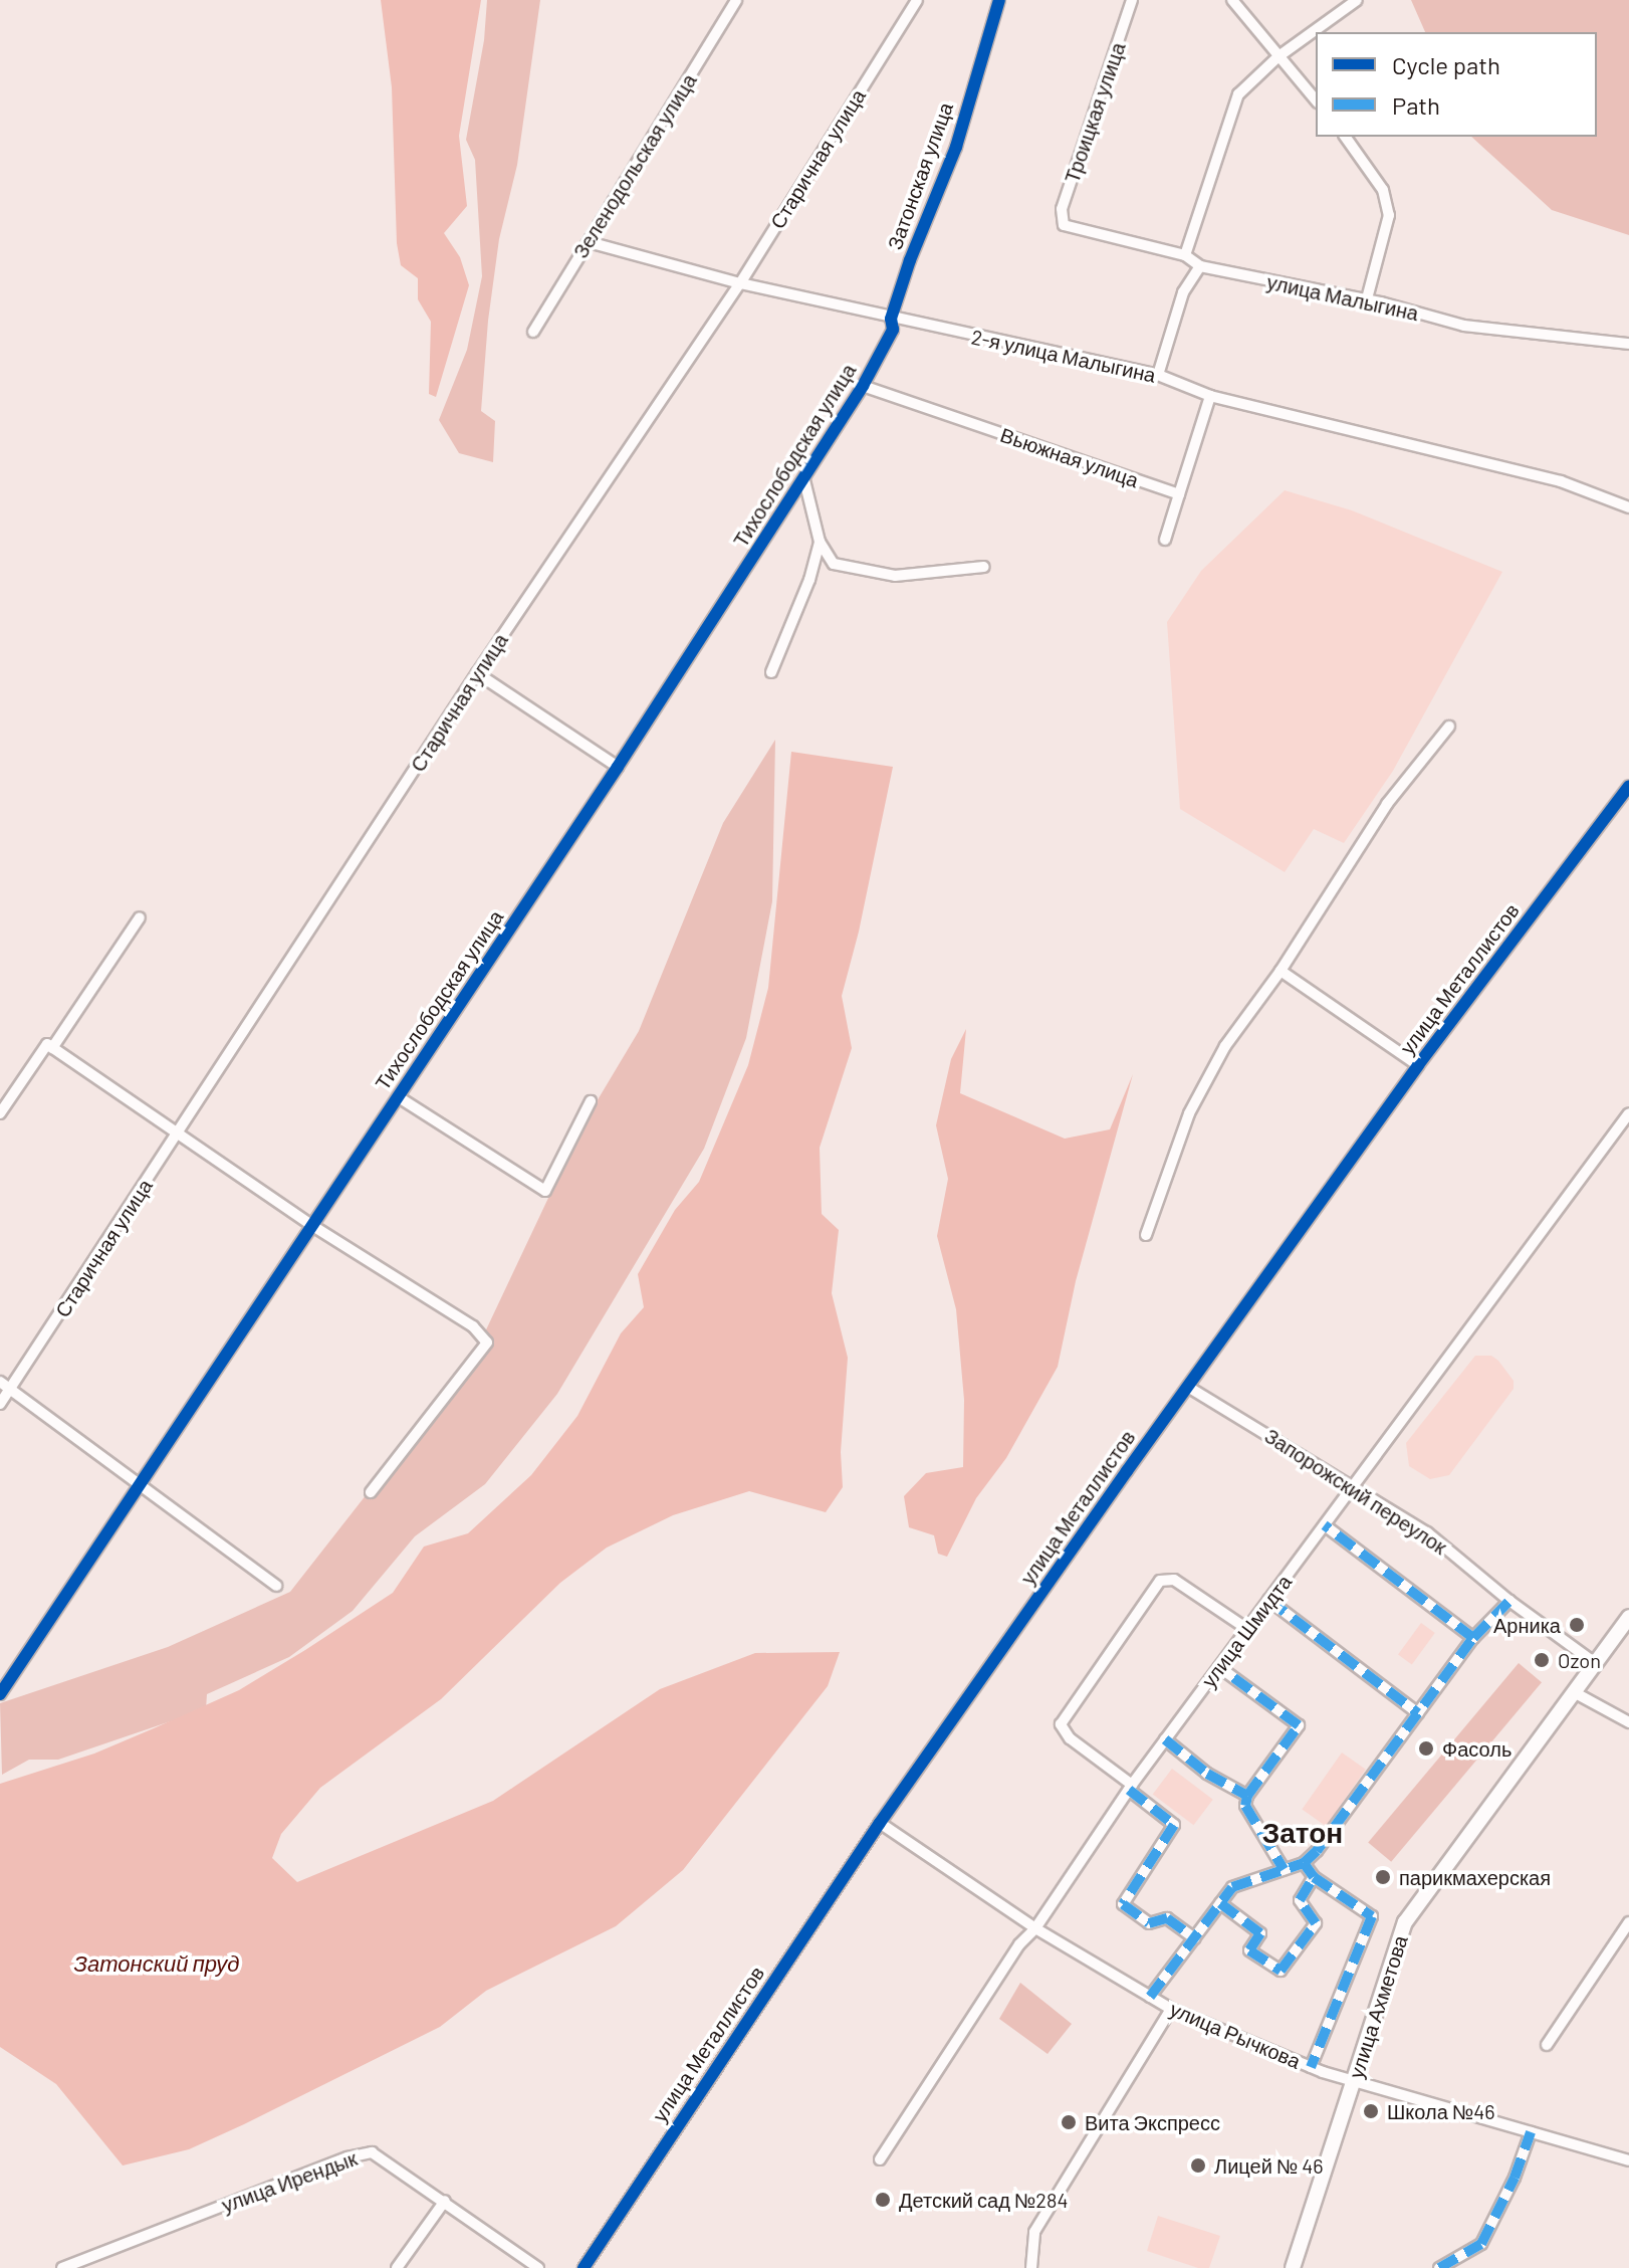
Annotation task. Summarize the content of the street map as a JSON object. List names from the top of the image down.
{
  "streets": {
    "main road": ["улица Ахметова"],
    "street": [
      "Троицкая улица",
      "Старичная улица",
      "Зеленодольская улица",
      "Затонская улица",
      "улица Малыгина",
      "2-я улица Малыгина",
      "Тихослободская улица",
      "Вьюжная улица",
      "улица Металлистов",
      "Запорожский переулок",
      "улица Шмидта",
      "улица Рычкова",
      "улица Ирендык"
    ]
  },
  "crossings": [
    ["Троицкая улица", "улица Малыгина"],
    ["Старичная улица", "2-я улица Малыгина"],
    ["Зеленодольская улица", "2-я улица Малыгина"],
    ["Затонская улица", "2-я улица Малыгина"],
    ["Затонская улица", "Тихослободская улица"],
    ["2-я улица Малыгина", "Тихослободская улица"],
    ["Тихослободская улица", "Вьюжная улица"],
    ["улица Металлистов", "Запорожский переулок"],
    ["улица Металлистов", "улица Рычкова"],
    ["Запорожский переулок", "улица Шмидта"],
    ["Запорожский переулок", "улица Ахметова"],
    ["улица Шмидта", "улица Рычкова"],
    ["улица Ахметова", "улица Рычкова"]
  ],
  "districts": ["Затон"],
  "water": ["Затонский пруд"],
  "places": [
    "Арника",
    "Ozon",
    "Фасоль",
    "парикмахерская",
    "Школа №46",
    "Вита Экспресс",
    "Лицей № 46",
    "Детский сад №284"
  ],
  "legend": ["Cycle path", "Path"]
}
